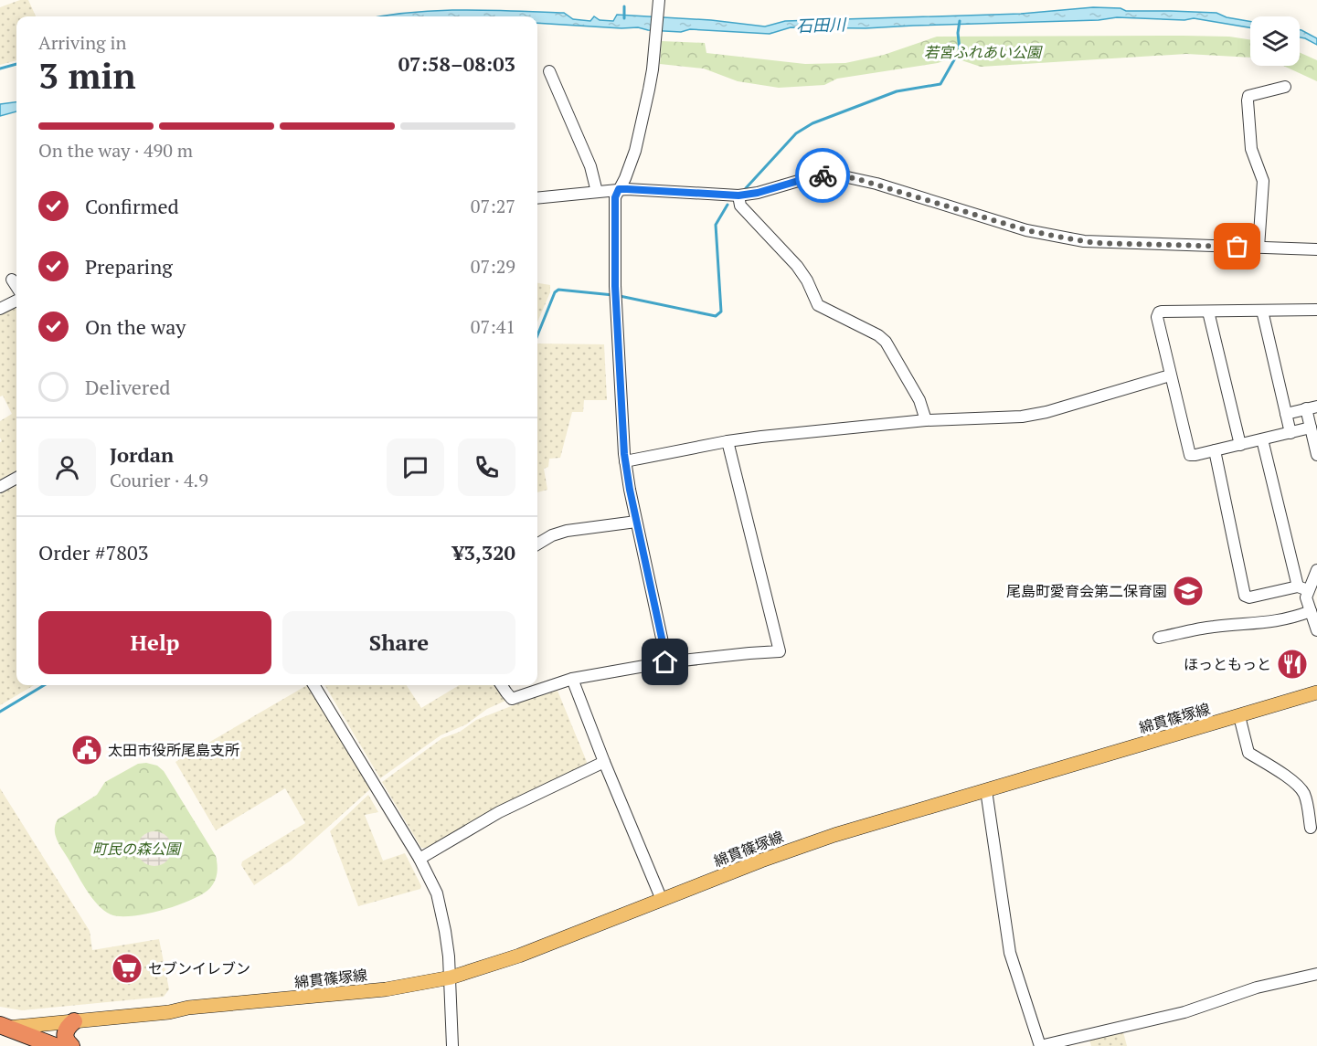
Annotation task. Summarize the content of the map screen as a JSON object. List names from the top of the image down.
{
  "streets": {
    "main road": ["綿貫篠塚線"]
  },
  "water": ["石田川"],
  "parks": ["若宮ふれあい公園", "町民の森公園"],
  "places": {
    "school or university": ["尾島町愛育会第二保育園"],
    "restaurant": ["ほっともっと"],
    "public building": ["太田市役所尾島支所"],
    "supermarket": ["セブンイレブン"]
  },
  "page": {
    "heading": ["3 min", "Arriving in", "07:58–08:03"],
    "panel": [
      "Jordan",
      "Courier · 4.9",
      "Order #7803",
      "¥3,320"
    ],
    "bar": "On the way · 490 m",
    "list": [
      ["Confirmed", "07:27"],
      ["Preparing", "07:29"],
      ["On the way", "07:41"],
      "Delivered"
    ],
    "buttons": ["Help", "Share"]
  }
}
